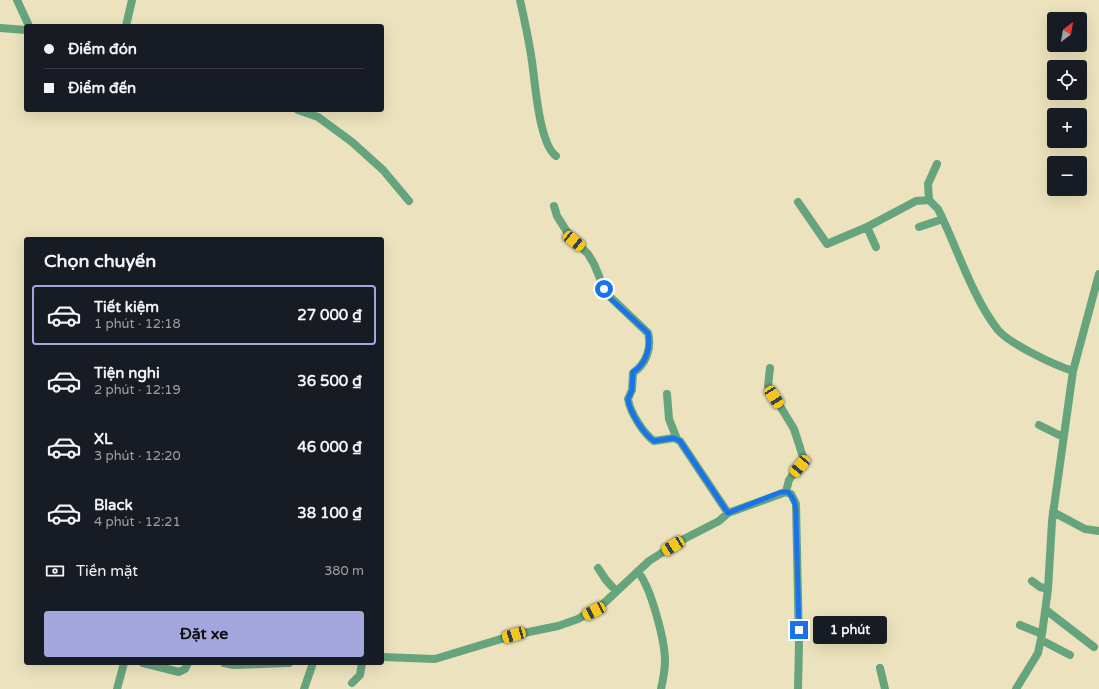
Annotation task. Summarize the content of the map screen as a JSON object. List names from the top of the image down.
{
  "north": "top right",
  "page": {
    "map_buttons": ["+", "−"],
    "banner": ["Điểm đón", "Điểm đến"],
    "heading": "Chọn chuyến",
    "list": [
      {
        "name": "Tiết kiệm",
        "note": "1 phút · 12:18",
        "value": "27 000 ₫"
      },
      {
        "name": "Tiện nghi",
        "note": "2 phút · 12:19",
        "value": "36 500 ₫"
      },
      {
        "name": "XL",
        "note": "3 phút · 12:20",
        "value": "46 000 ₫"
      },
      {
        "name": "Black",
        "note": "4 phút · 12:21",
        "value": "38 100 ₫"
      }
    ],
    "pay": ["Tiền mặt", "380 m"],
    "buttons": "Đặt xe",
    "bubble": "1 phút"
  }
}
